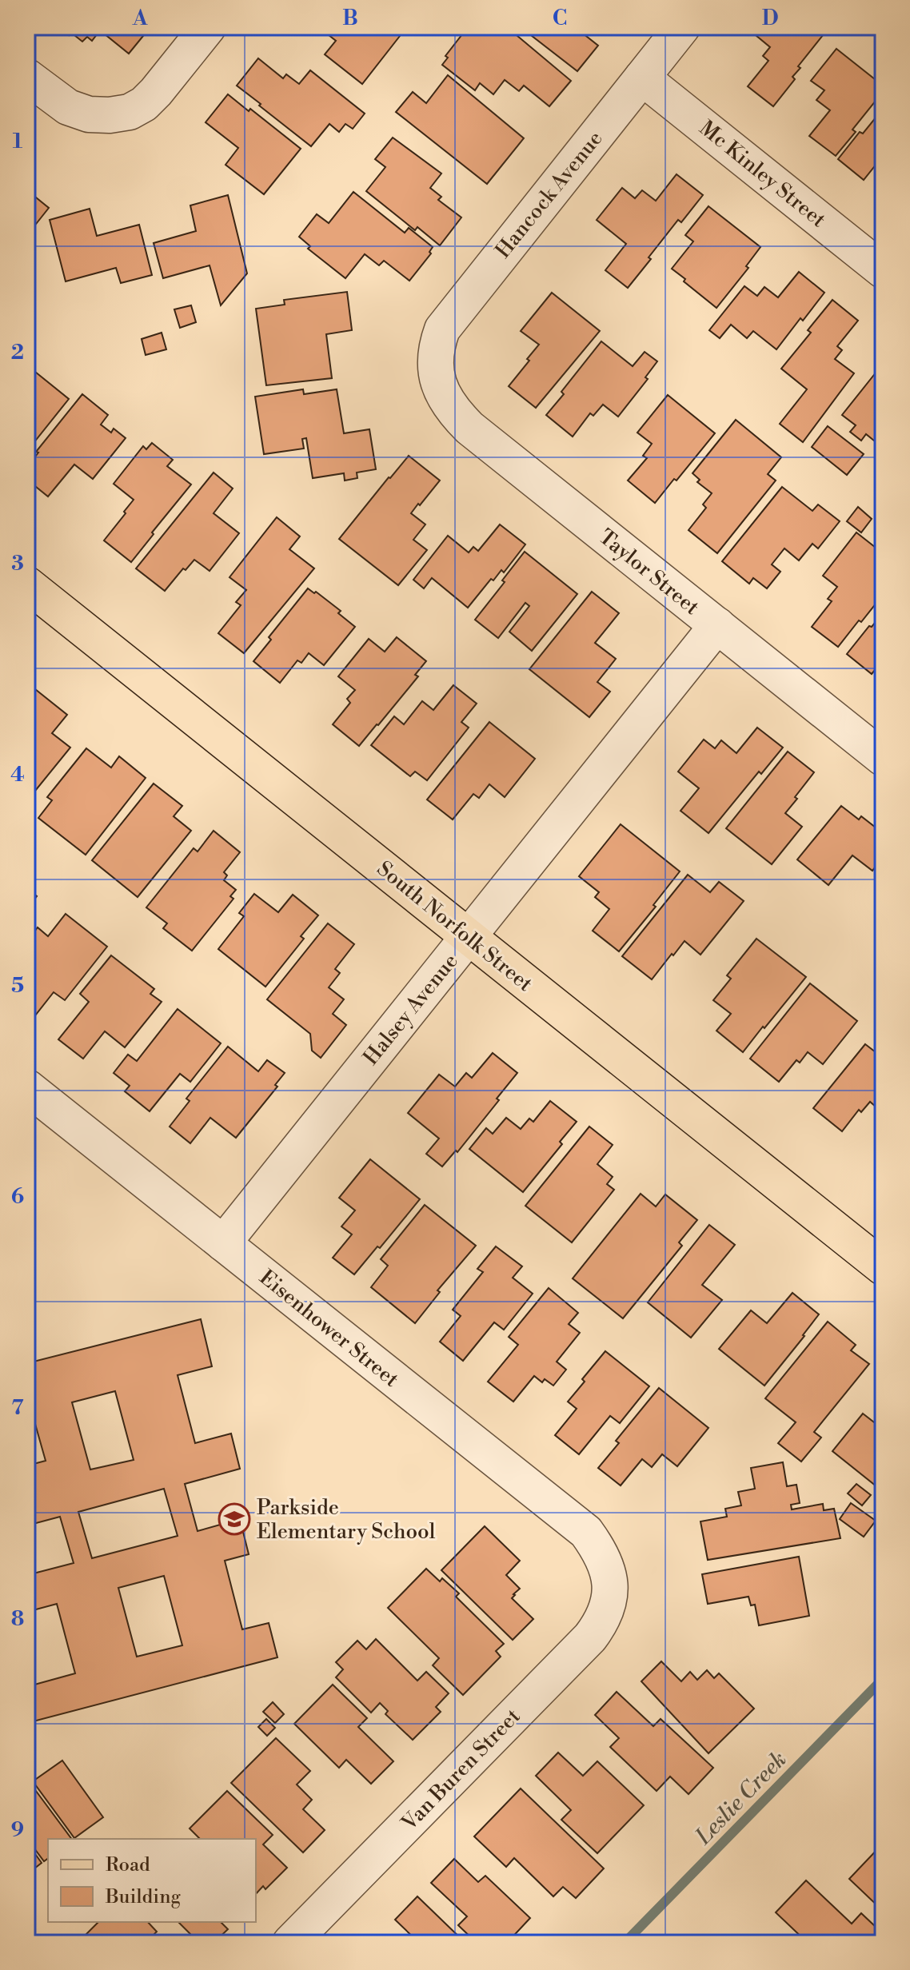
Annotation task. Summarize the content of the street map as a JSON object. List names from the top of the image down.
{
  "streets": {
    "main road": ["South Norfolk Street"],
    "street": [
      "Mc Kinley Street",
      "Hancock Avenue",
      "Taylor Street",
      "Halsey Avenue",
      "Eisenhower Street",
      "Van Buren Street"
    ]
  },
  "crossings": [
    ["Mc Kinley Street", "Hancock Avenue"],
    ["Hancock Avenue", "Taylor Street"],
    ["Taylor Street", "Halsey Avenue"],
    ["South Norfolk Street", "Halsey Avenue"],
    ["Halsey Avenue", "Eisenhower Street"],
    ["Eisenhower Street", "Van Buren Street"]
  ],
  "water": ["Leslie Creek"],
  "places": {
    "school or university": ["Parkside Elementary School"]
  },
  "legend": ["Road", "Building"],
  "grid": {
    "columns": [
      "A",
      "B",
      "C",
      "D"
    ],
    "rows": [
      "1",
      "2",
      "3",
      "4",
      "5",
      "6",
      "7",
      "8",
      "9"
    ]
  }
}
